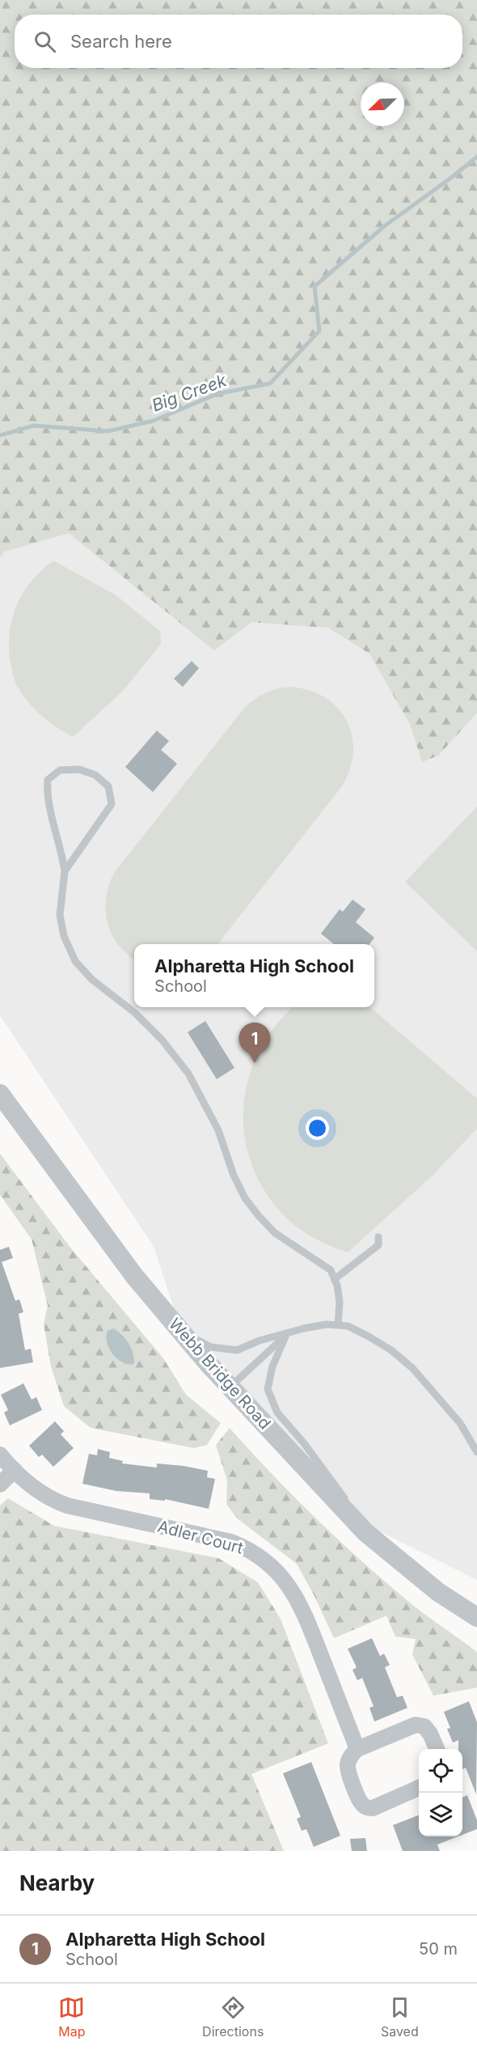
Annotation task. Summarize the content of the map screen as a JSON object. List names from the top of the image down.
{
  "streets": {
    "street": ["Webb Bridge Road", "Adler Court"]
  },
  "water": ["Big Creek"],
  "north": "bottom left",
  "page": {
    "search": "Search here",
    "popup": ["Alpharetta High School", "School"],
    "pins": "1",
    "heading": "Nearby",
    "list": [
      {
        "mark": "1",
        "name": "Alpharetta High School",
        "note": "School",
        "value": "50 m"
      }
    ],
    "nav": ["Map", "Directions", "Saved"]
  }
}
